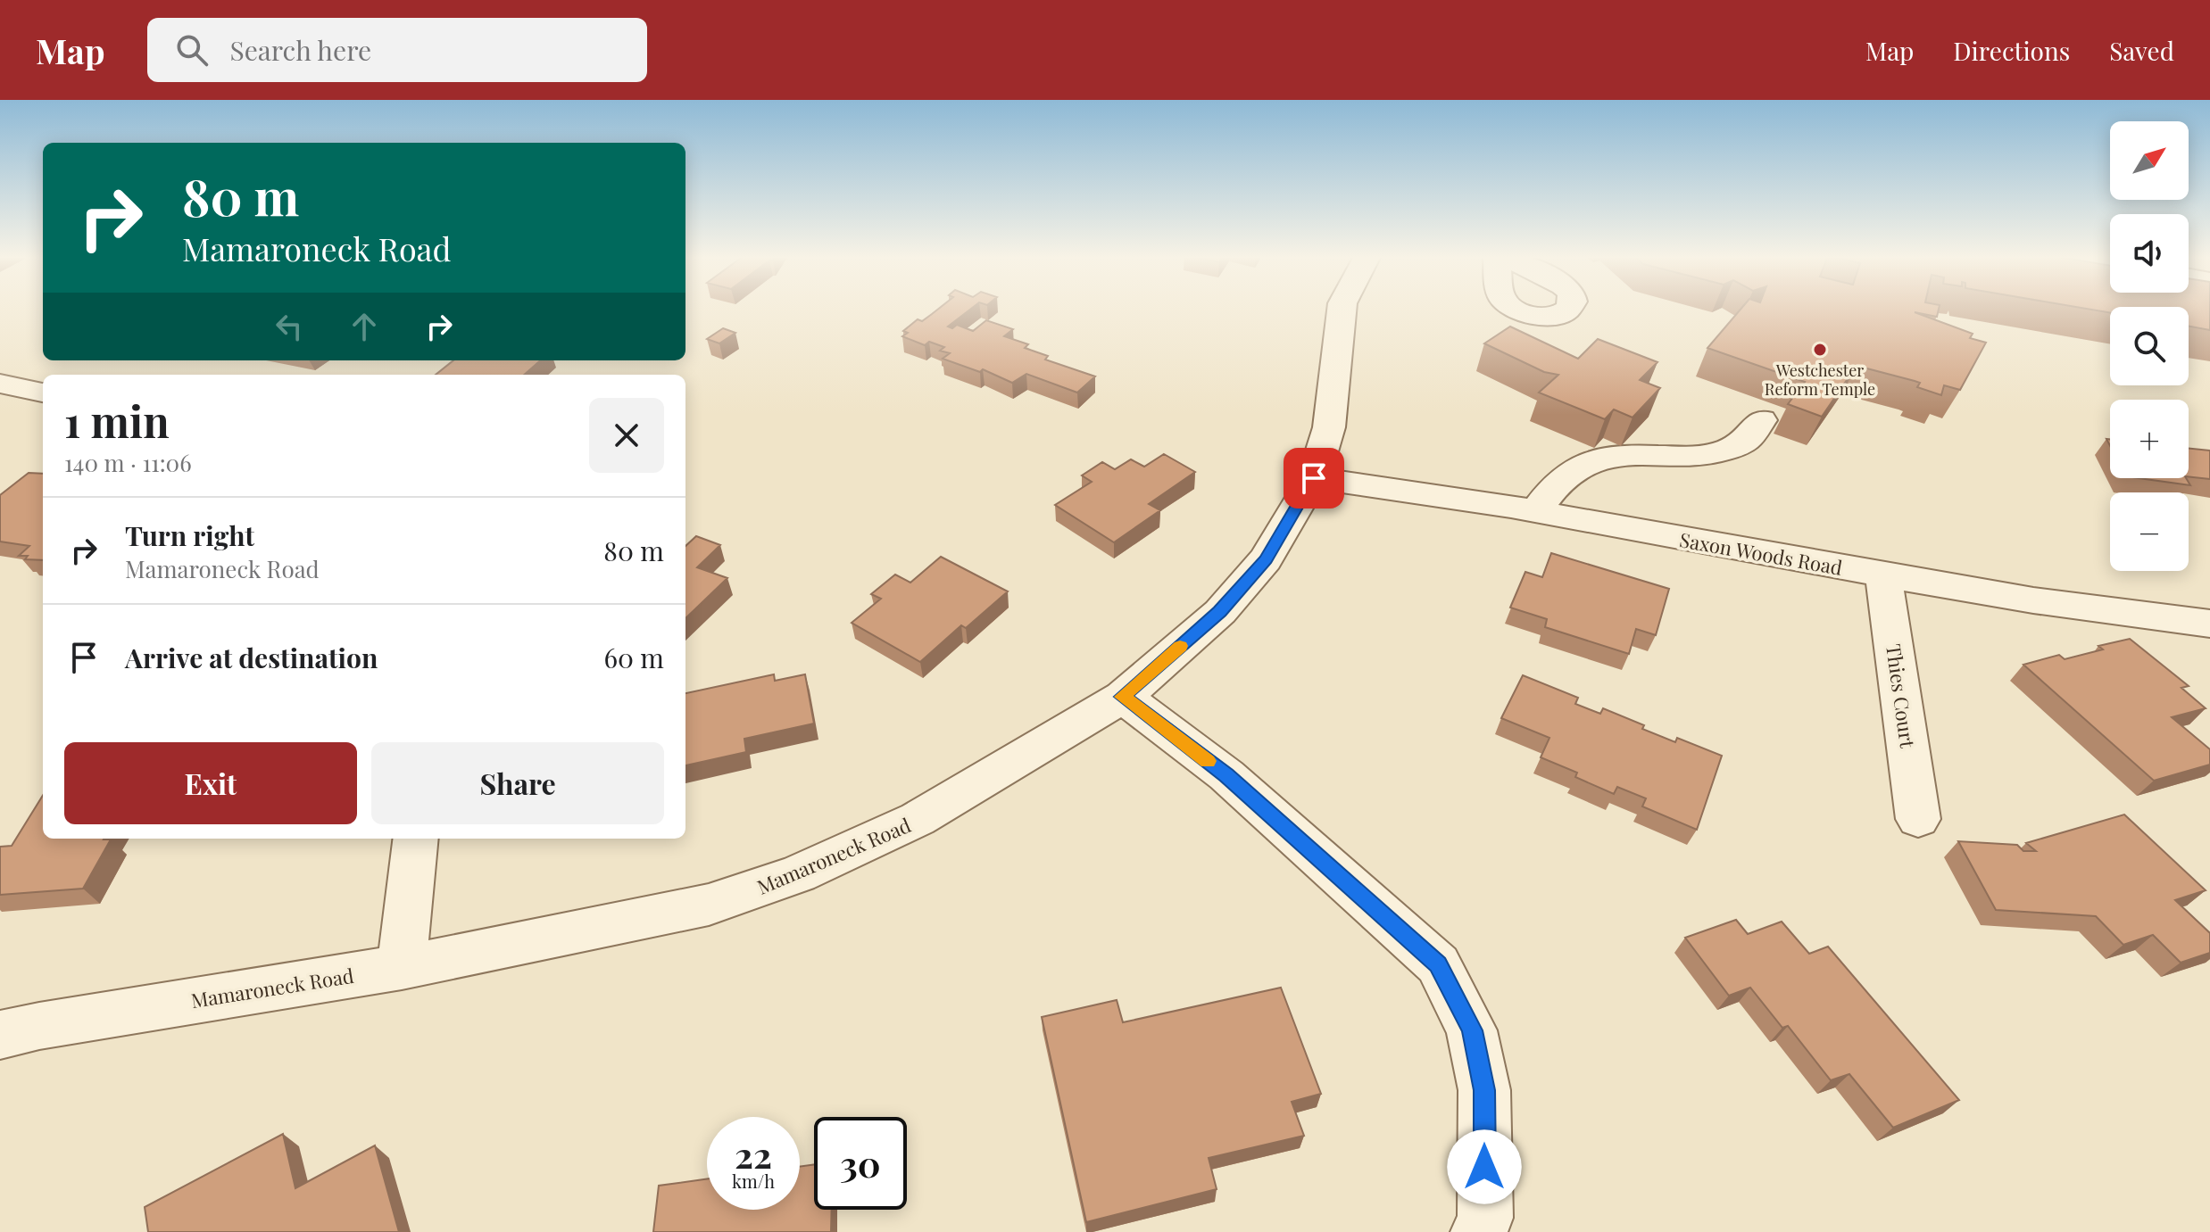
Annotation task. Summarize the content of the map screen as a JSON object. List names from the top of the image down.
{
  "streets": {
    "street": ["Saxon Woods Road", "Thies Court", "Mamaroneck Road"]
  },
  "crossings": [
    ["Saxon Woods Road", "Thies Court"],
    ["Saxon Woods Road", "Mamaroneck Road"]
  ],
  "places": ["Westchester Reform Temple"],
  "north": "top right",
  "page": {
    "header": "Map",
    "search": "Search here",
    "nav": ["Map", "Directions", "Saved"],
    "map_buttons": ["+", "−"],
    "turn": ["80 m", "Mamaroneck Road"],
    "heading": ["1 min", "140 m · 11:06"],
    "list": [
      {
        "name": "Turn right",
        "note": "Mamaroneck Road",
        "value": "80 m"
      },
      {
        "name": "Arrive at destination",
        "value": "60 m"
      }
    ],
    "buttons": ["Exit", "Share"],
    "speed": "22 km/h",
    "limit": "30"
  }
}
